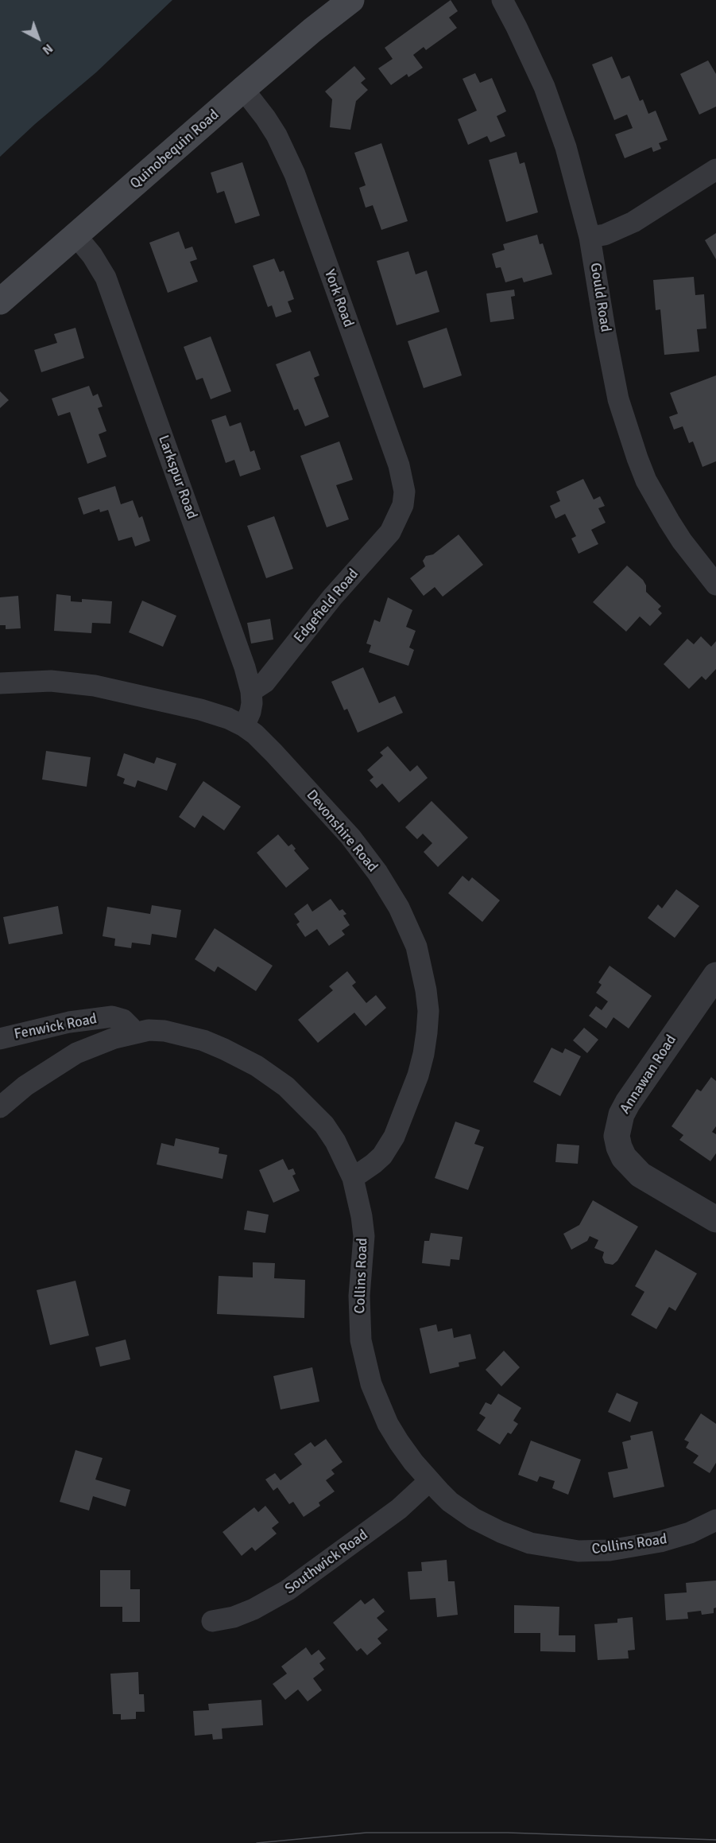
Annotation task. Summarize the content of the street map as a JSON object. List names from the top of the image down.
{
  "streets": {
    "main road": ["Quinobequin Road"],
    "street": [
      "Gould Road",
      "York Road",
      "Larkspur Road",
      "Edgefield Road",
      "Devonshire Road",
      "Fenwick Road",
      "Annawan Road",
      "Collins Road",
      "Southwick Road"
    ]
  },
  "crossings": [
    ["Quinobequin Road", "York Road"],
    ["Quinobequin Road", "Larkspur Road"],
    ["York Road", "Edgefield Road"],
    ["Larkspur Road", "Edgefield Road"],
    ["Larkspur Road", "Devonshire Road"],
    ["Devonshire Road", "Collins Road"],
    ["Fenwick Road", "Collins Road"],
    ["Collins Road", "Southwick Road"]
  ],
  "north": "bottom right"
}
